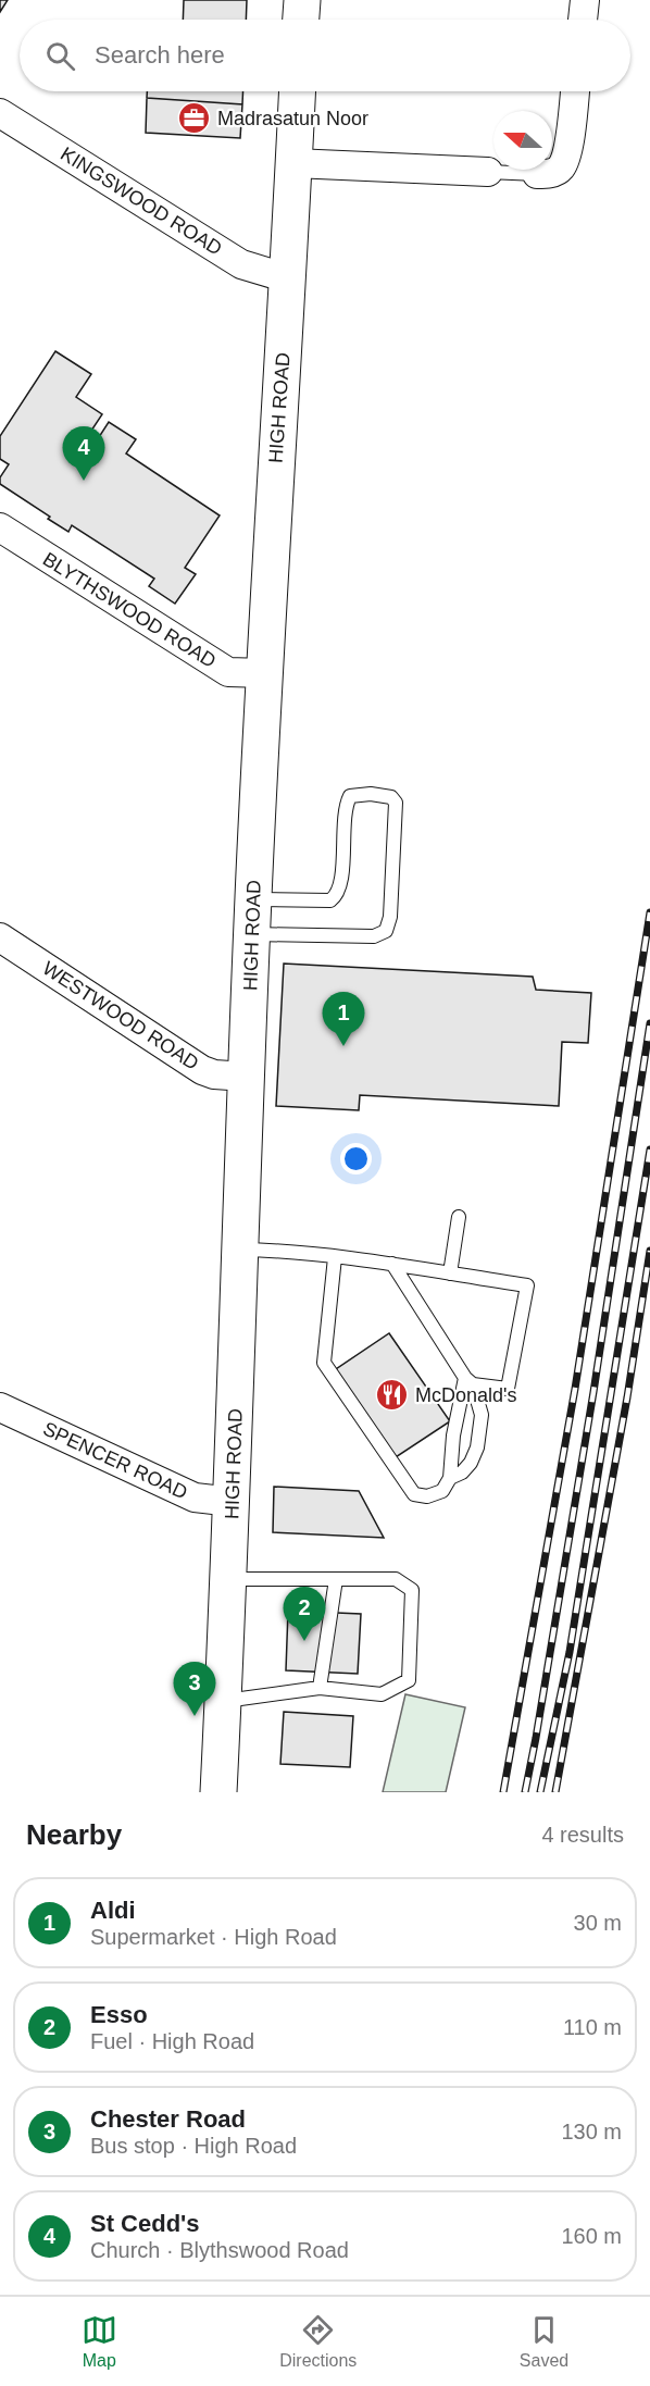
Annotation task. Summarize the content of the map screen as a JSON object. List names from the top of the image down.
{
  "streets": {
    "main road": ["HIGH ROAD"],
    "street": [
      "KINGSWOOD ROAD",
      "BLYTHSWOOD ROAD",
      "WESTWOOD ROAD",
      "SPENCER ROAD"
    ]
  },
  "crossings": [
    ["KINGSWOOD ROAD", "HIGH ROAD"],
    ["HIGH ROAD", "BLYTHSWOOD ROAD"],
    ["HIGH ROAD", "WESTWOOD ROAD"],
    ["HIGH ROAD", "SPENCER ROAD"]
  ],
  "places": {
    "office": ["Madrasatun Noor"],
    "restaurant": ["McDonald's"]
  },
  "north": "left",
  "page": {
    "search": "Search here",
    "pins": [
      "4",
      "1",
      "2",
      "3"
    ],
    "heading": ["Nearby", "4 results"],
    "list": [
      {
        "mark": "1",
        "name": "Aldi",
        "note": "Supermarket · High Road",
        "value": "30 m"
      },
      {
        "mark": "2",
        "name": "Esso",
        "note": "Fuel · High Road",
        "value": "110 m"
      },
      {
        "mark": "3",
        "name": "Chester Road",
        "note": "Bus stop · High Road",
        "value": "130 m"
      },
      {
        "mark": "4",
        "name": "St Cedd's",
        "note": "Church · Blythswood Road",
        "value": "160 m"
      }
    ],
    "nav": ["Map", "Directions", "Saved"]
  }
}
